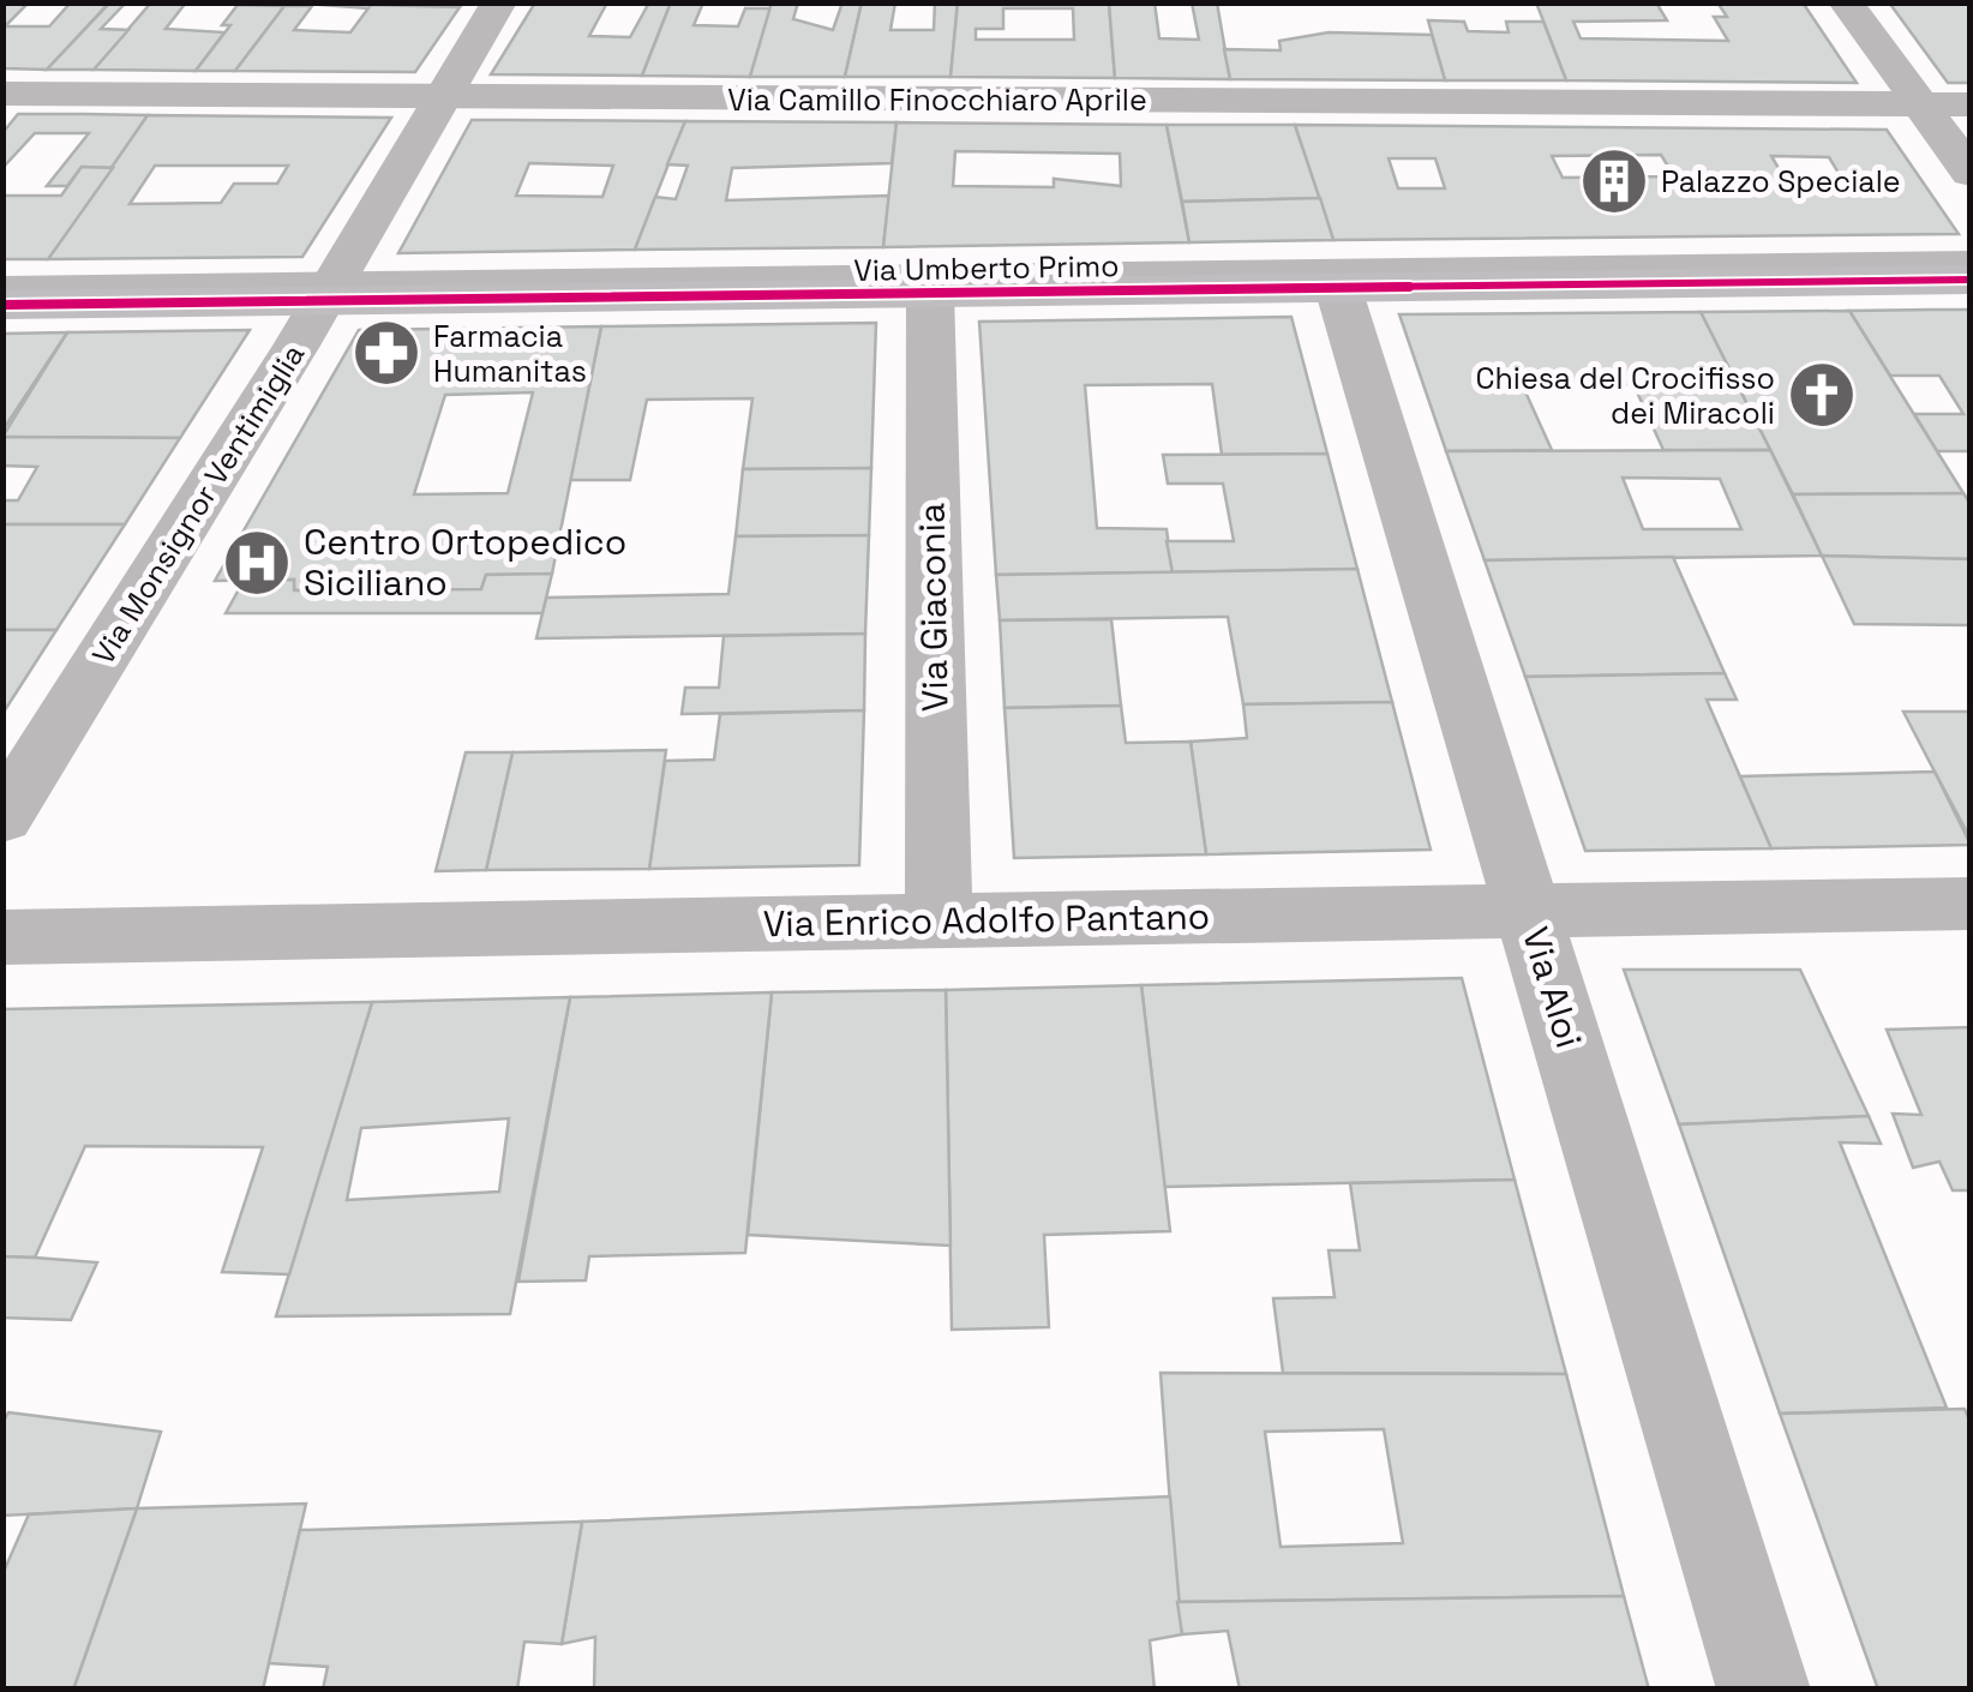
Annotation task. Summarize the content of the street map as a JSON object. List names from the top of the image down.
{
  "streets": {
    "main road": ["Via Umberto Primo"],
    "street": [
      "Via Camillo Finocchiaro Aprile",
      "Via Monsignor Ventimiglia",
      "Via Giaconia",
      "Via Enrico Adolfo Pantano",
      "Via Aloi"
    ]
  },
  "crossings": [
    ["Via Camillo Finocchiaro Aprile", "Via Monsignor Ventimiglia"],
    ["Via Umberto Primo", "Via Monsignor Ventimiglia"],
    ["Via Umberto Primo", "Via Giaconia"],
    ["Via Umberto Primo", "Via Aloi"],
    ["Via Giaconia", "Via Enrico Adolfo Pantano"],
    ["Via Enrico Adolfo Pantano", "Via Aloi"]
  ],
  "places": {
    "building": ["Palazzo Speciale"],
    "pharmacy": ["Farmacia Humanitas"],
    "church": ["Chiesa del Crocifisso dei Miracoli"],
    "hospital": ["Centro Ortopedico Siciliano"]
  }
}
